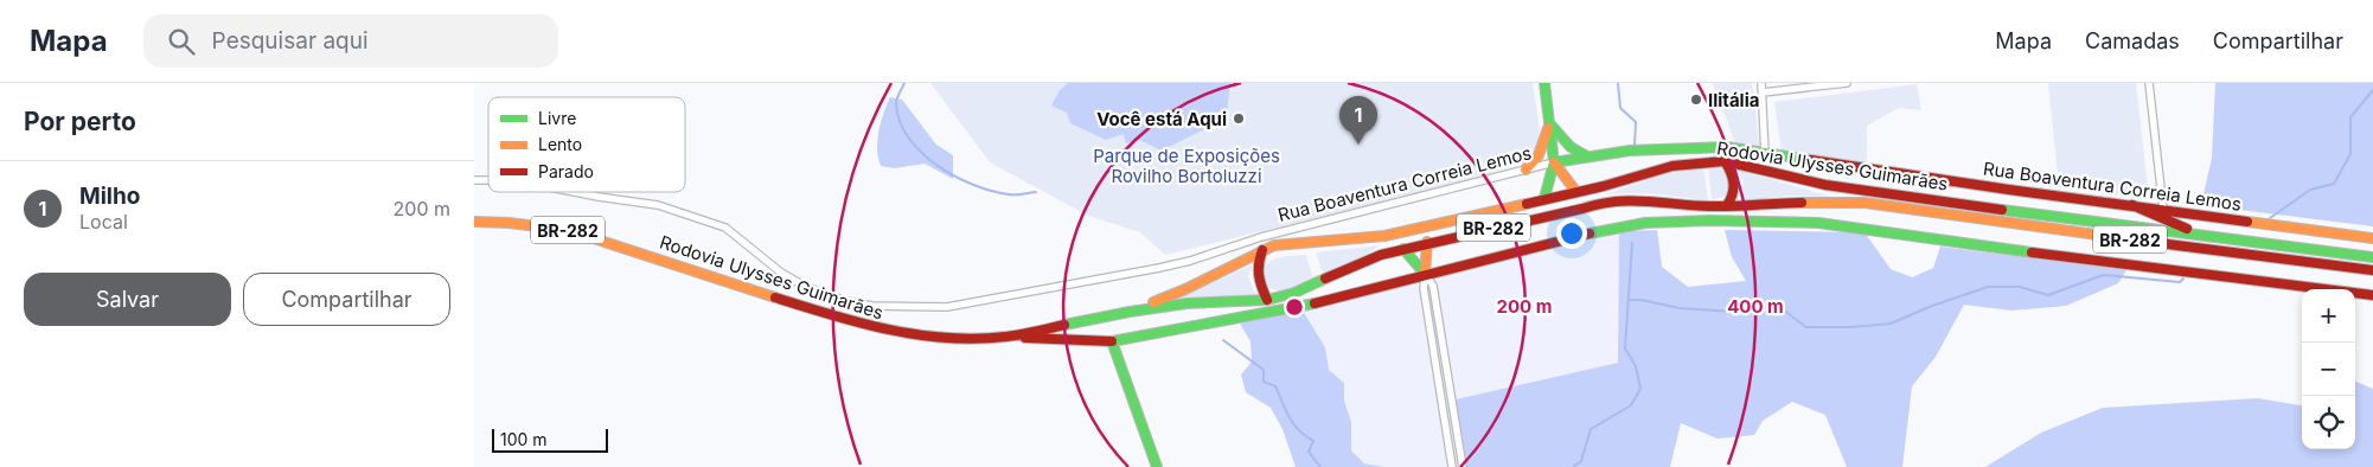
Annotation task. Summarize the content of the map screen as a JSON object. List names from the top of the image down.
{
  "streets": {
    "main road": ["Rodovia Ulysses Guimarães", "Rua Boaventura Correia Lemos", "BR-282"]
  },
  "parks": ["Parque de Exposições Rovilho Bortoluzzi"],
  "places": ["Ilitália", "Você está Aqui"],
  "legend": ["Livre", "Lento", "Parado"],
  "scale_bar": "100 m",
  "page": {
    "header": "Mapa",
    "search": "Pesquisar aqui",
    "nav": ["Mapa", "Camadas", "Compartilhar"],
    "heading": "Por perto",
    "pins": "1",
    "list": [
      {
        "mark": "1",
        "name": "Milho",
        "note": "Local",
        "value": "200 m"
      }
    ],
    "buttons": ["Salvar", "Compartilhar"],
    "map_buttons": ["+", "−"],
    "scale": "100 m"
  },
  "rings": ["200 m", "400 m"]
}
